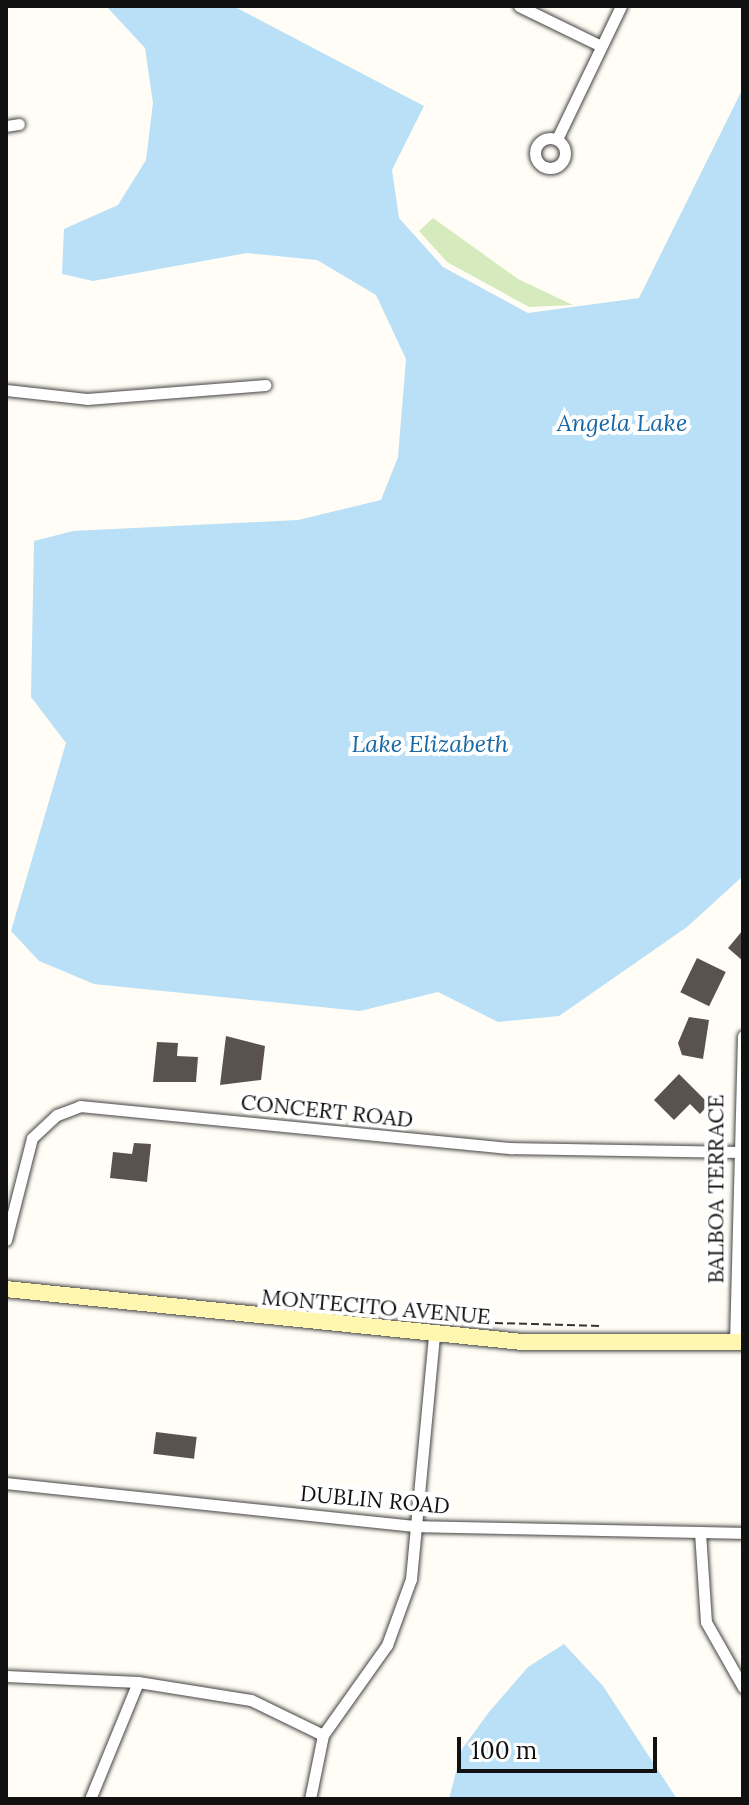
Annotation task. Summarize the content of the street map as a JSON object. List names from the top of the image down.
{
  "streets": {
    "street": [
      "CONCERT ROAD",
      "BALBOA TERRACE",
      "MONTECITO AVENUE",
      "DUBLIN ROAD"
    ]
  },
  "crossings": [
    ["CONCERT ROAD", "BALBOA TERRACE"],
    ["BALBOA TERRACE", "MONTECITO AVENUE"]
  ],
  "water": ["Angela Lake", "Lake Elizabeth"],
  "scale_bar": "100 m"
}
